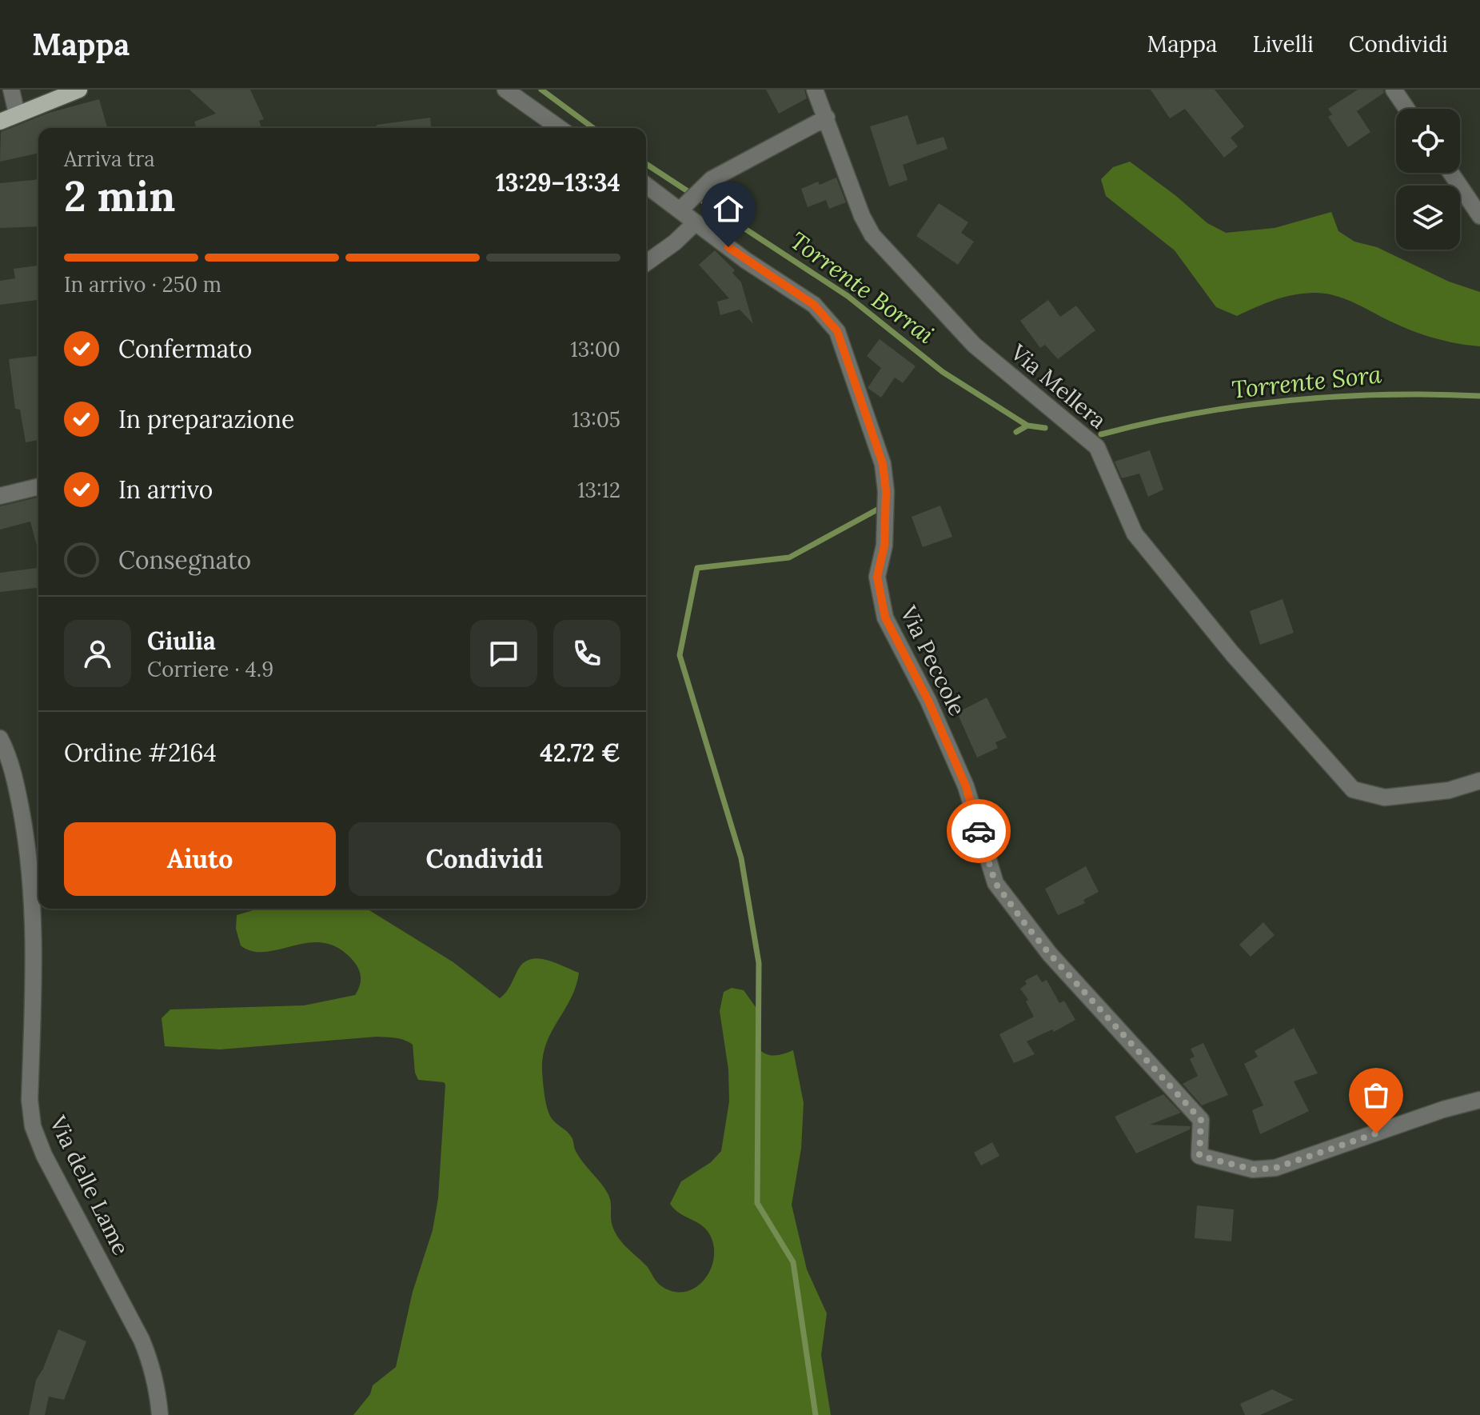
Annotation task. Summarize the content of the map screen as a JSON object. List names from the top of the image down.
{
  "streets": {
    "street": ["Via Mellera", "Via Peccole", "Via delle Lame"]
  },
  "water": ["Torrente Borrai", "Torrente Sora"],
  "page": {
    "header": "Mappa",
    "nav": ["Mappa", "Livelli", "Condividi"],
    "heading": ["2 min", "Arriva tra", "13:29–13:34"],
    "panel": [
      "Giulia",
      "Corriere · 4.9",
      "Ordine #2164",
      "42.72 €"
    ],
    "bar": "In arrivo · 250 m",
    "list": [
      ["Confermato", "13:00"],
      ["In preparazione", "13:05"],
      ["In arrivo", "13:12"],
      "Consegnato"
    ],
    "buttons": ["Aiuto", "Condividi"]
  }
}
